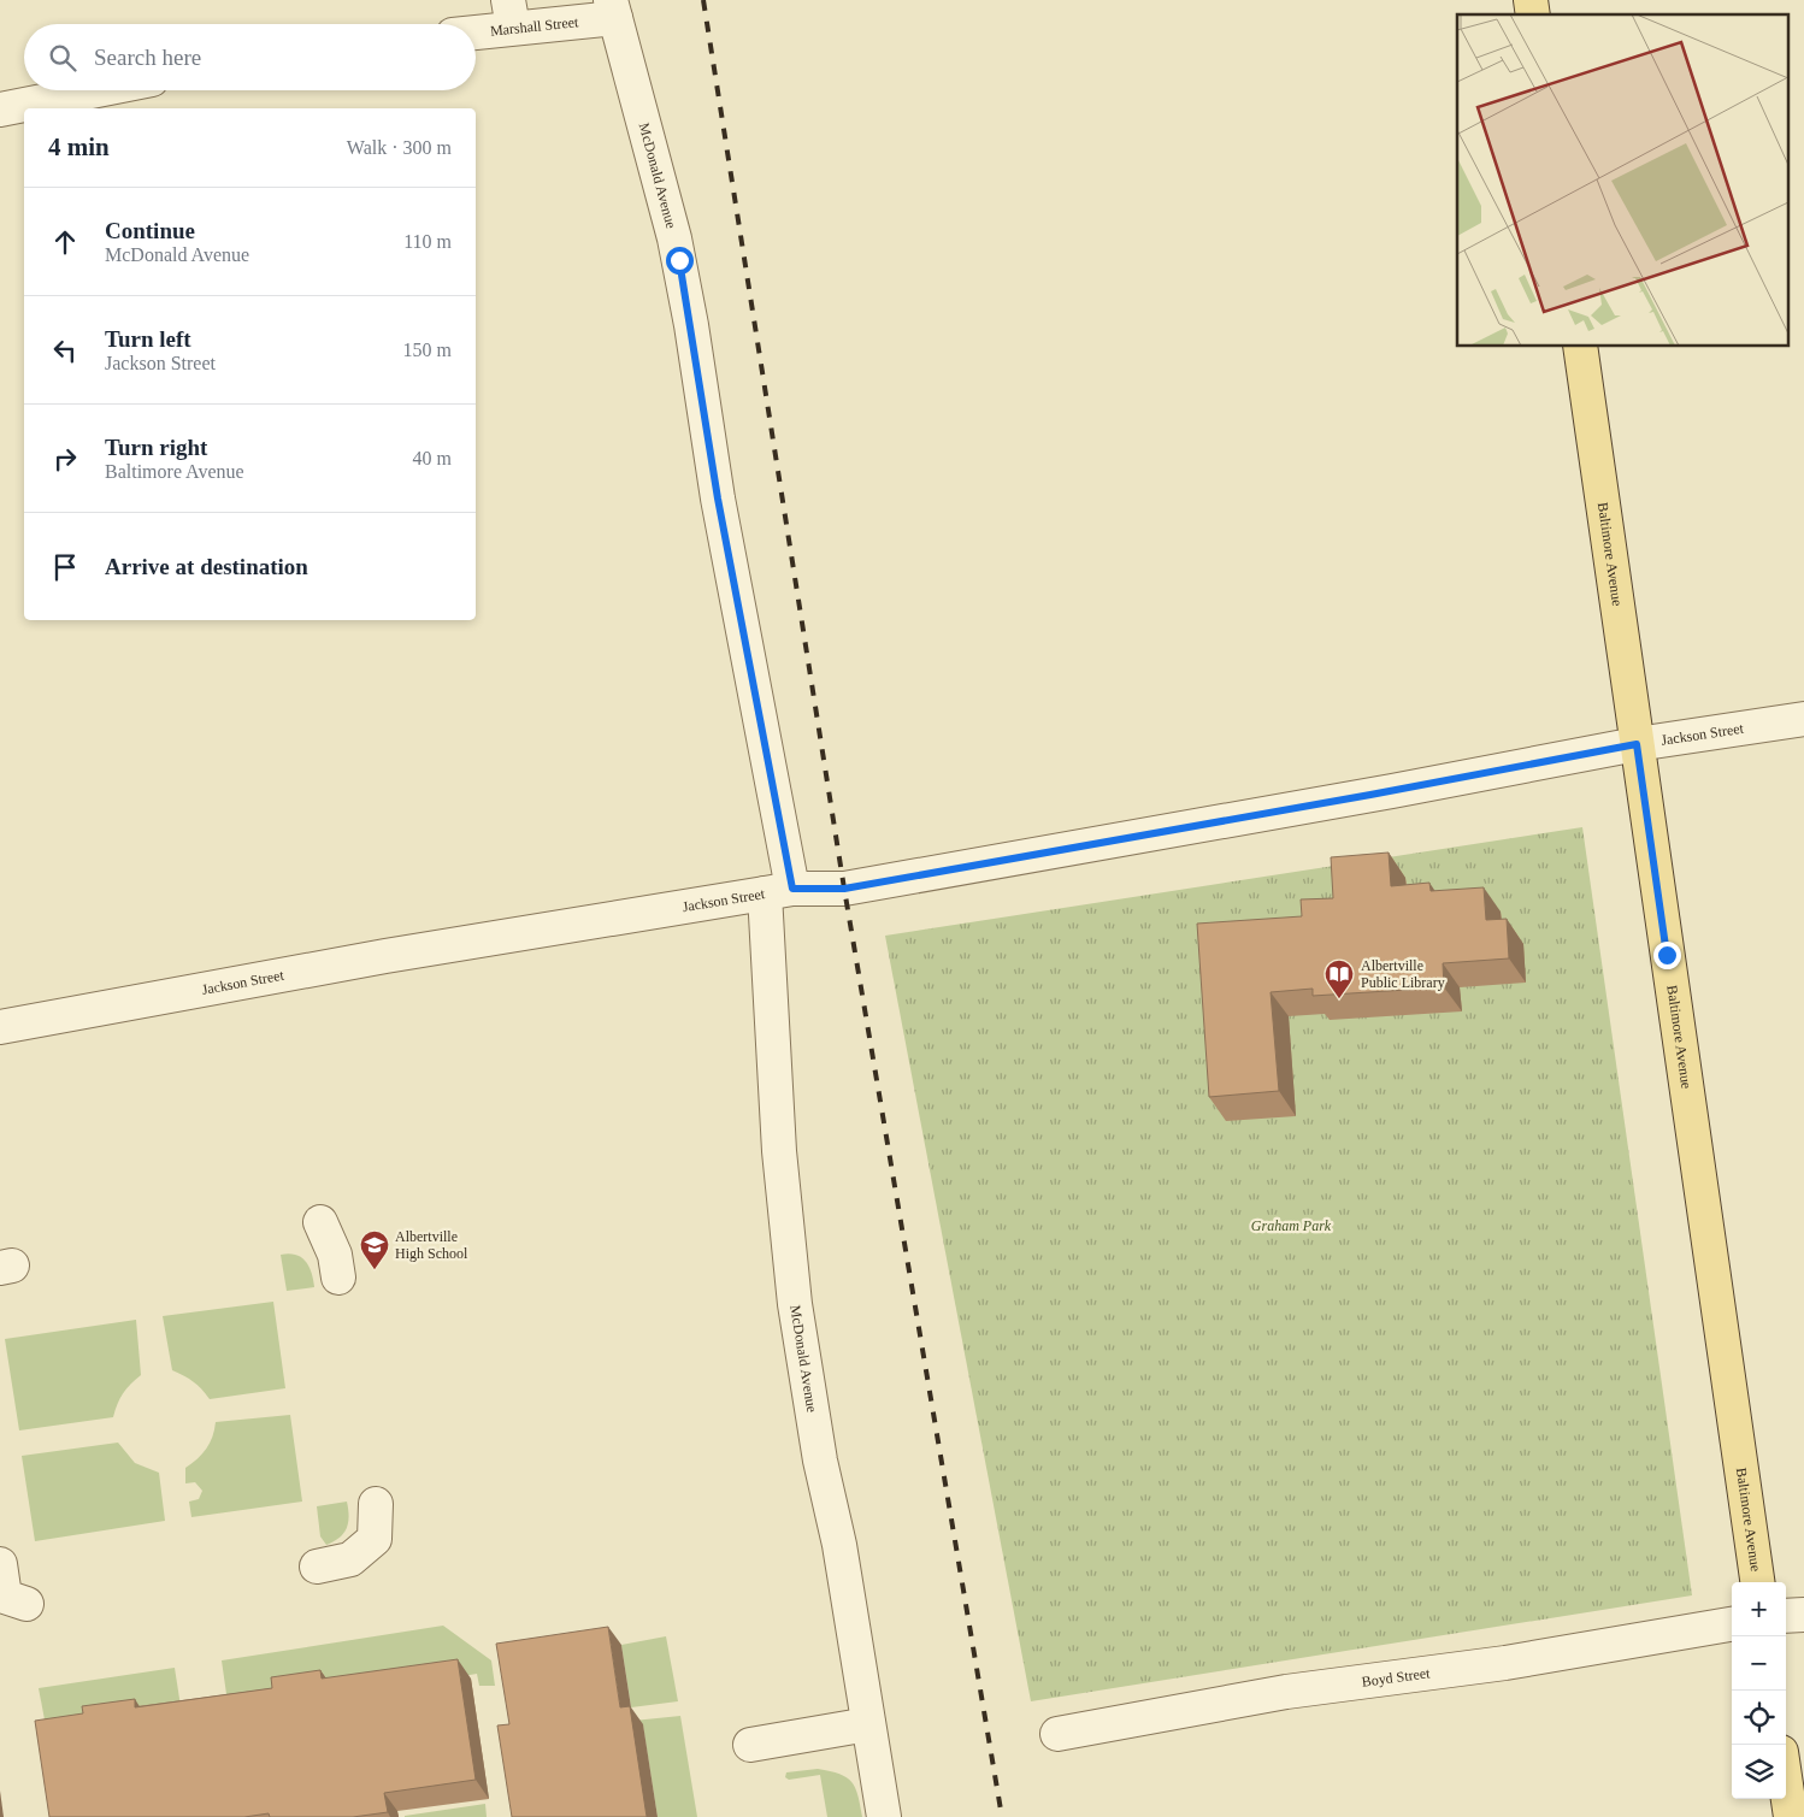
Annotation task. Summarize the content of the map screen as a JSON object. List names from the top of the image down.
{
  "streets": {
    "main road": ["Baltimore Avenue"],
    "street": [
      "Marshall Street",
      "McDonald Avenue",
      "Jackson Street",
      "Boyd Street"
    ]
  },
  "crossings": [
    ["Marshall Street", "McDonald Avenue"],
    ["McDonald Avenue", "Jackson Street"],
    ["Baltimore Avenue", "Jackson Street"]
  ],
  "parks": ["Graham Park"],
  "places": {
    "library": ["Albertville Public Library"],
    "school or university": ["Albertville High School"]
  },
  "page": {
    "search": "Search here",
    "heading": ["4 min", "Walk · 300 m"],
    "list": [
      ["Continue", "McDonald Avenue", "110 m"],
      ["Turn left", "Jackson Street", "150 m"],
      ["Turn right", "Baltimore Avenue", "40 m"],
      "Arrive at destination"
    ],
    "map_buttons": ["+", "−"]
  }
}
